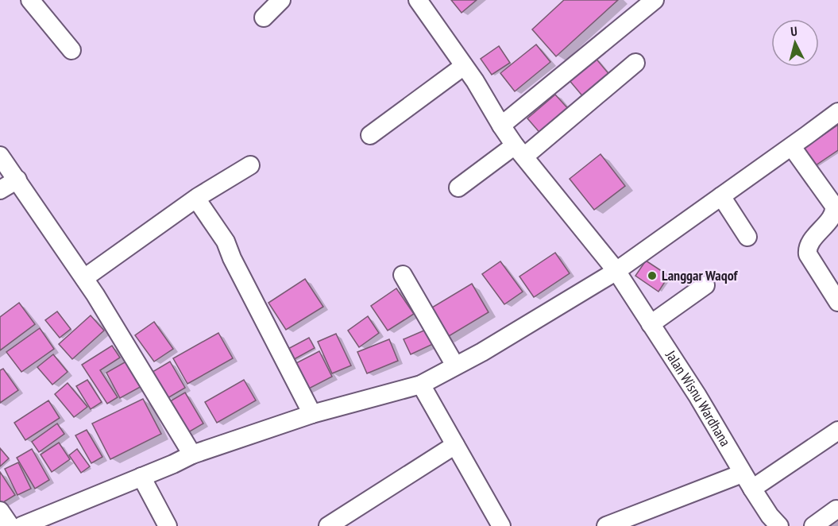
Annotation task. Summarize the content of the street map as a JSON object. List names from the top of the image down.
{
  "streets": {
    "street": ["Jalan Wisnu Wardhana"]
  },
  "places": ["Langgar Waqof"],
  "north": "top"
}
